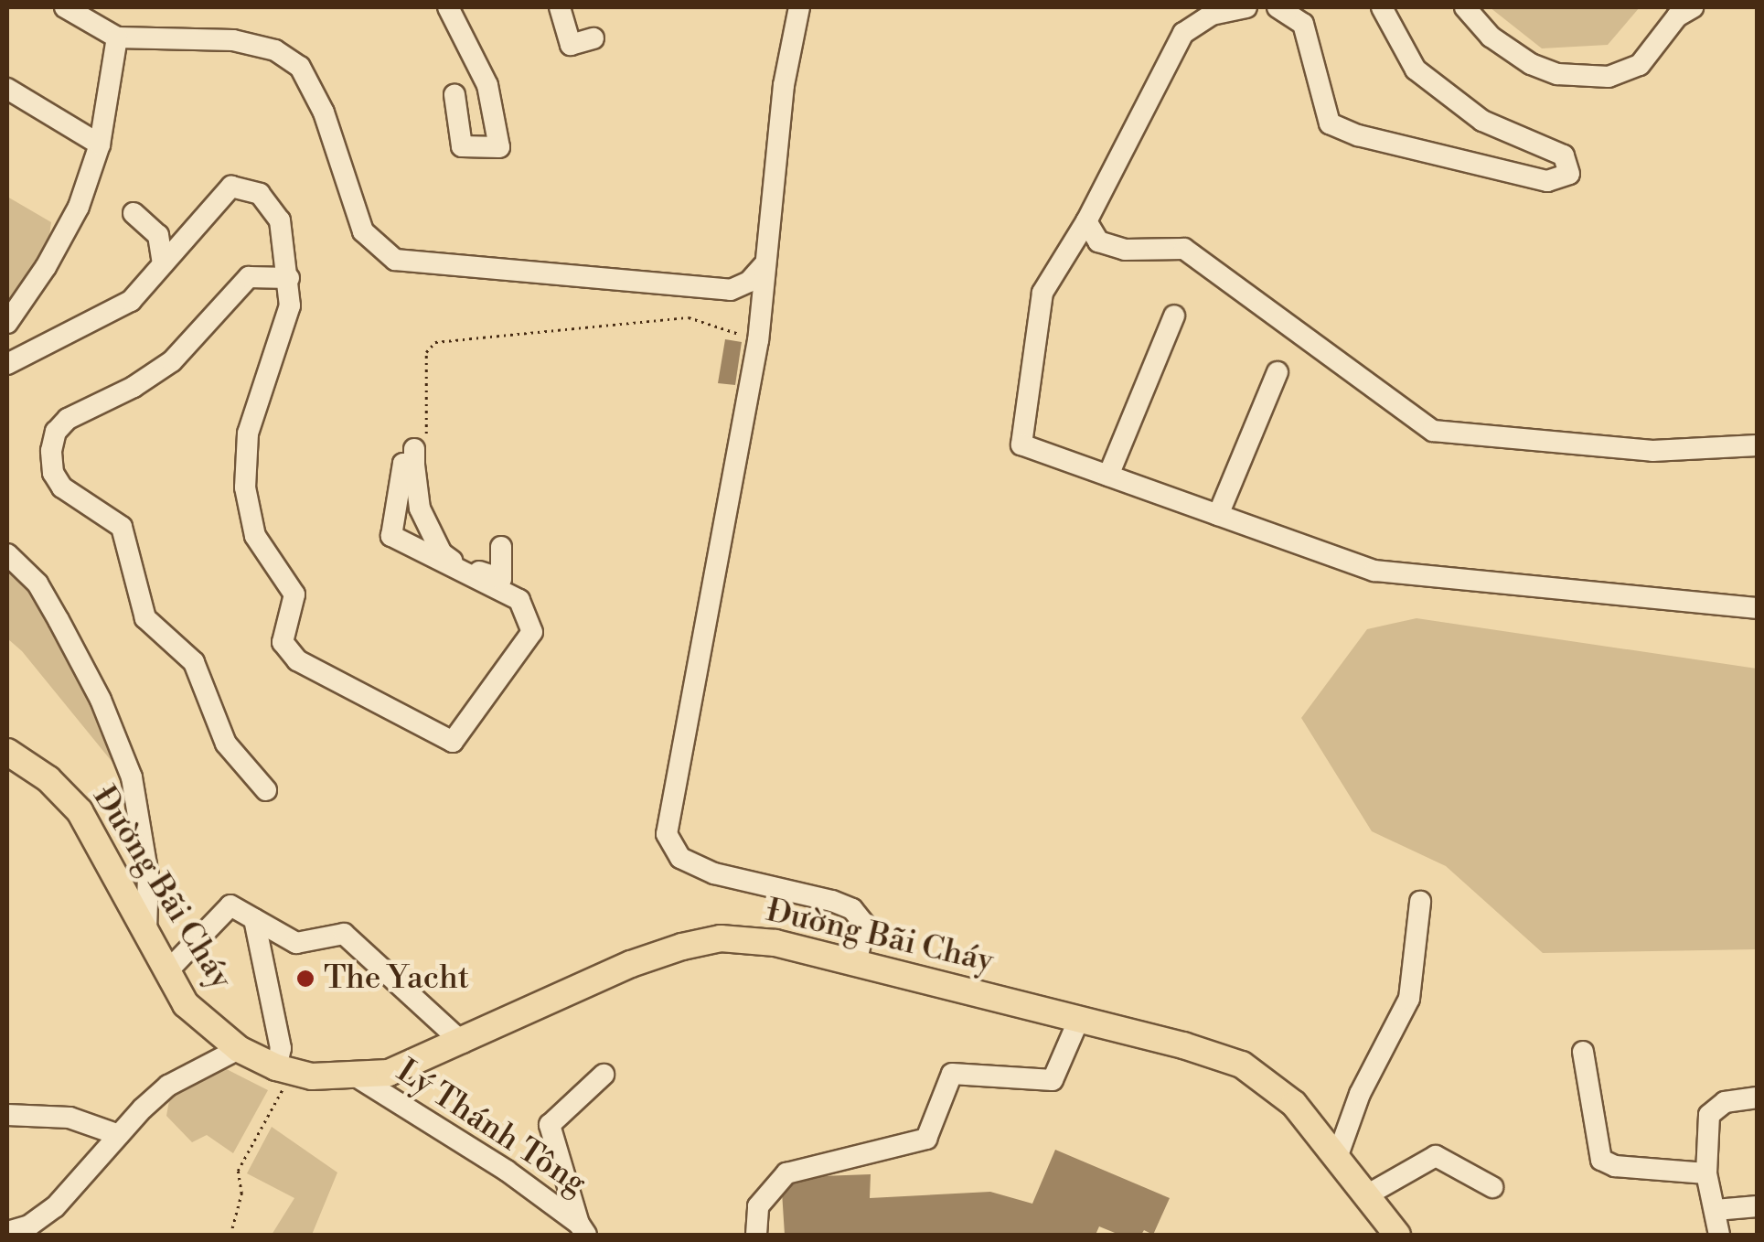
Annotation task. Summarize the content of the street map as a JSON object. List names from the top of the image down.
{
  "streets": {
    "main road": ["Đường Bãi Cháy"],
    "street": ["Lý Thánh Tông"]
  },
  "crossings": [
    ["Đường Bãi Cháy", "Lý Thánh Tông"]
  ],
  "places": ["The Yacht"]
}
